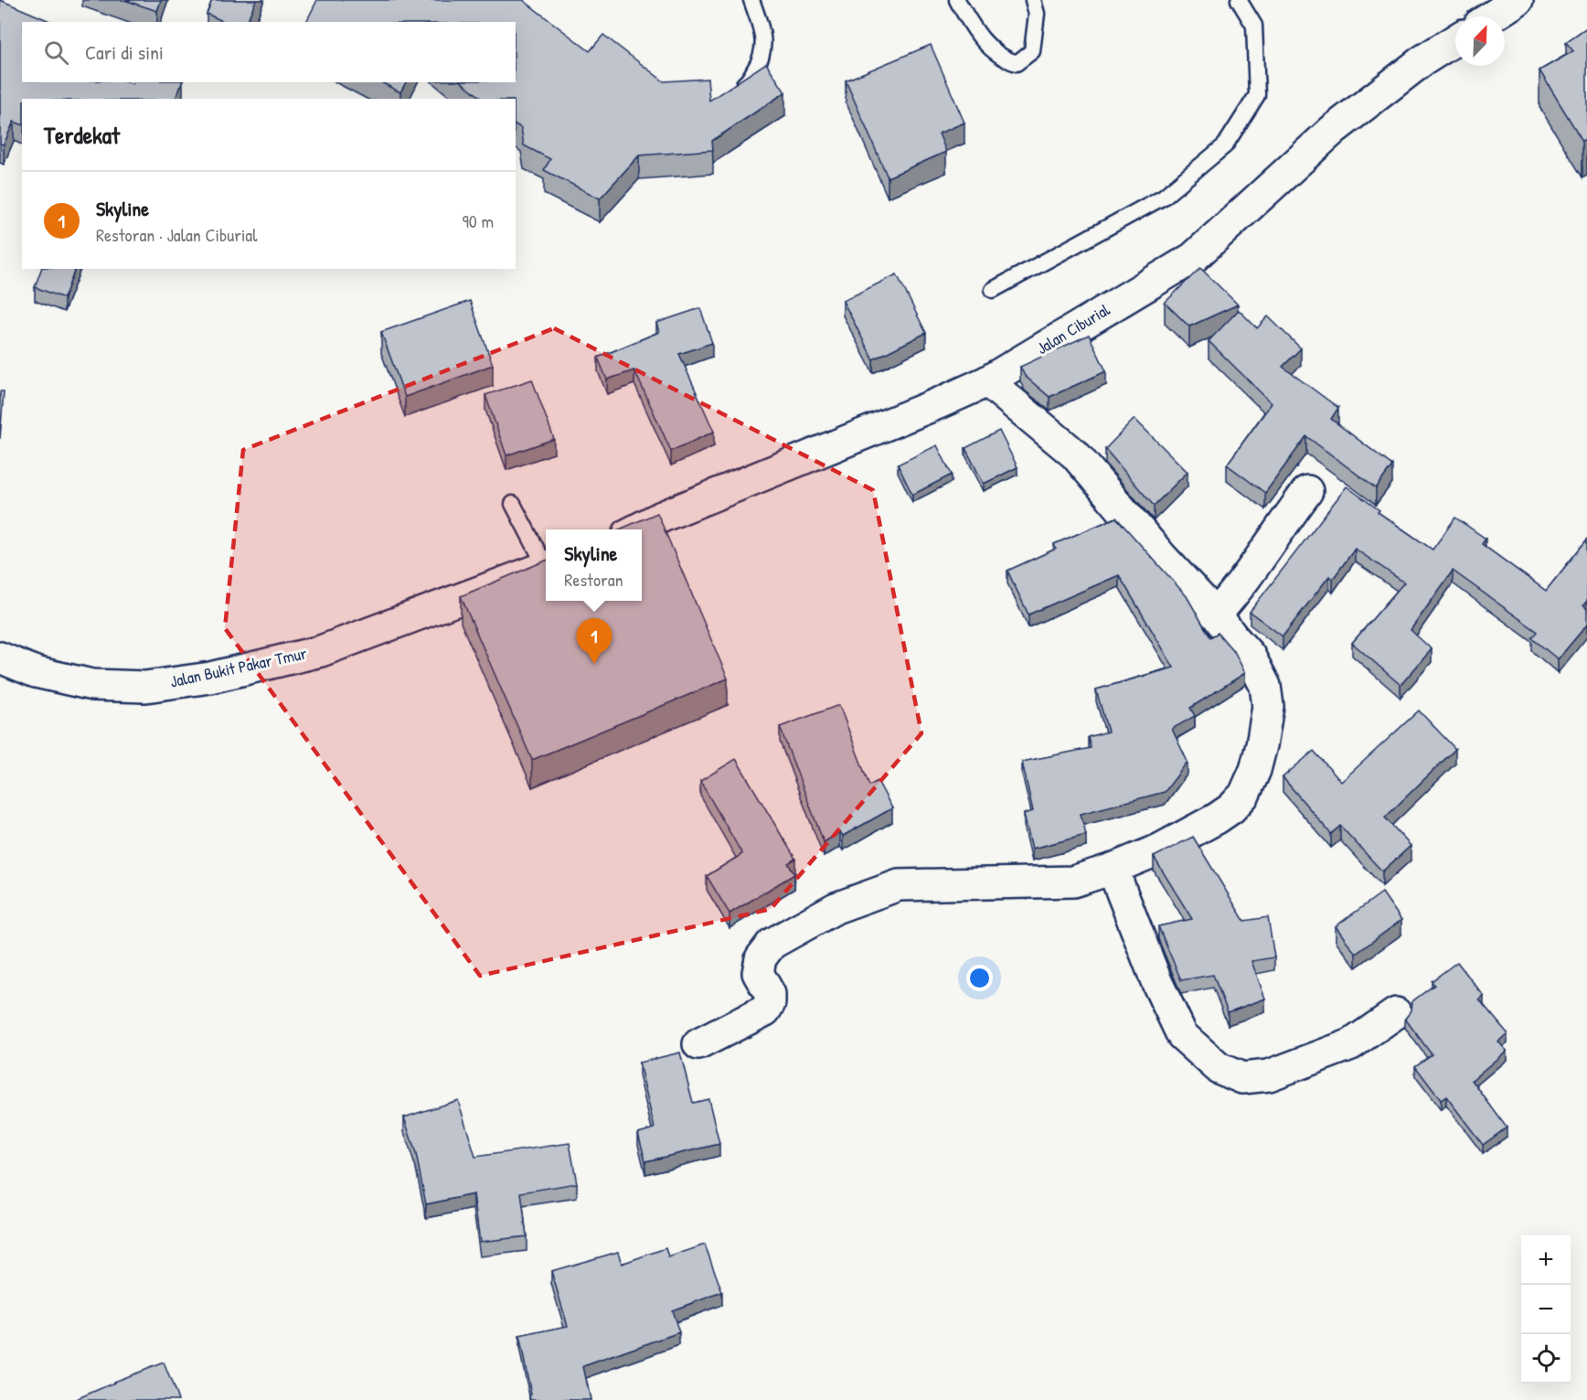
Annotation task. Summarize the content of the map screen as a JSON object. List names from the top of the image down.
{
  "streets": {
    "street": ["Jalan Ciburial", "Jalan Bukit Pakar Tmur"]
  },
  "north": "top right",
  "page": {
    "search": "Cari di sini",
    "heading": "Terdekat",
    "list": [
      {
        "mark": "1",
        "name": "Skyline",
        "note": "Restoran · Jalan Ciburial",
        "value": "90 m"
      }
    ],
    "popup": ["Skyline", "Restoran"],
    "pins": "1",
    "map_buttons": ["+", "−"]
  }
}
